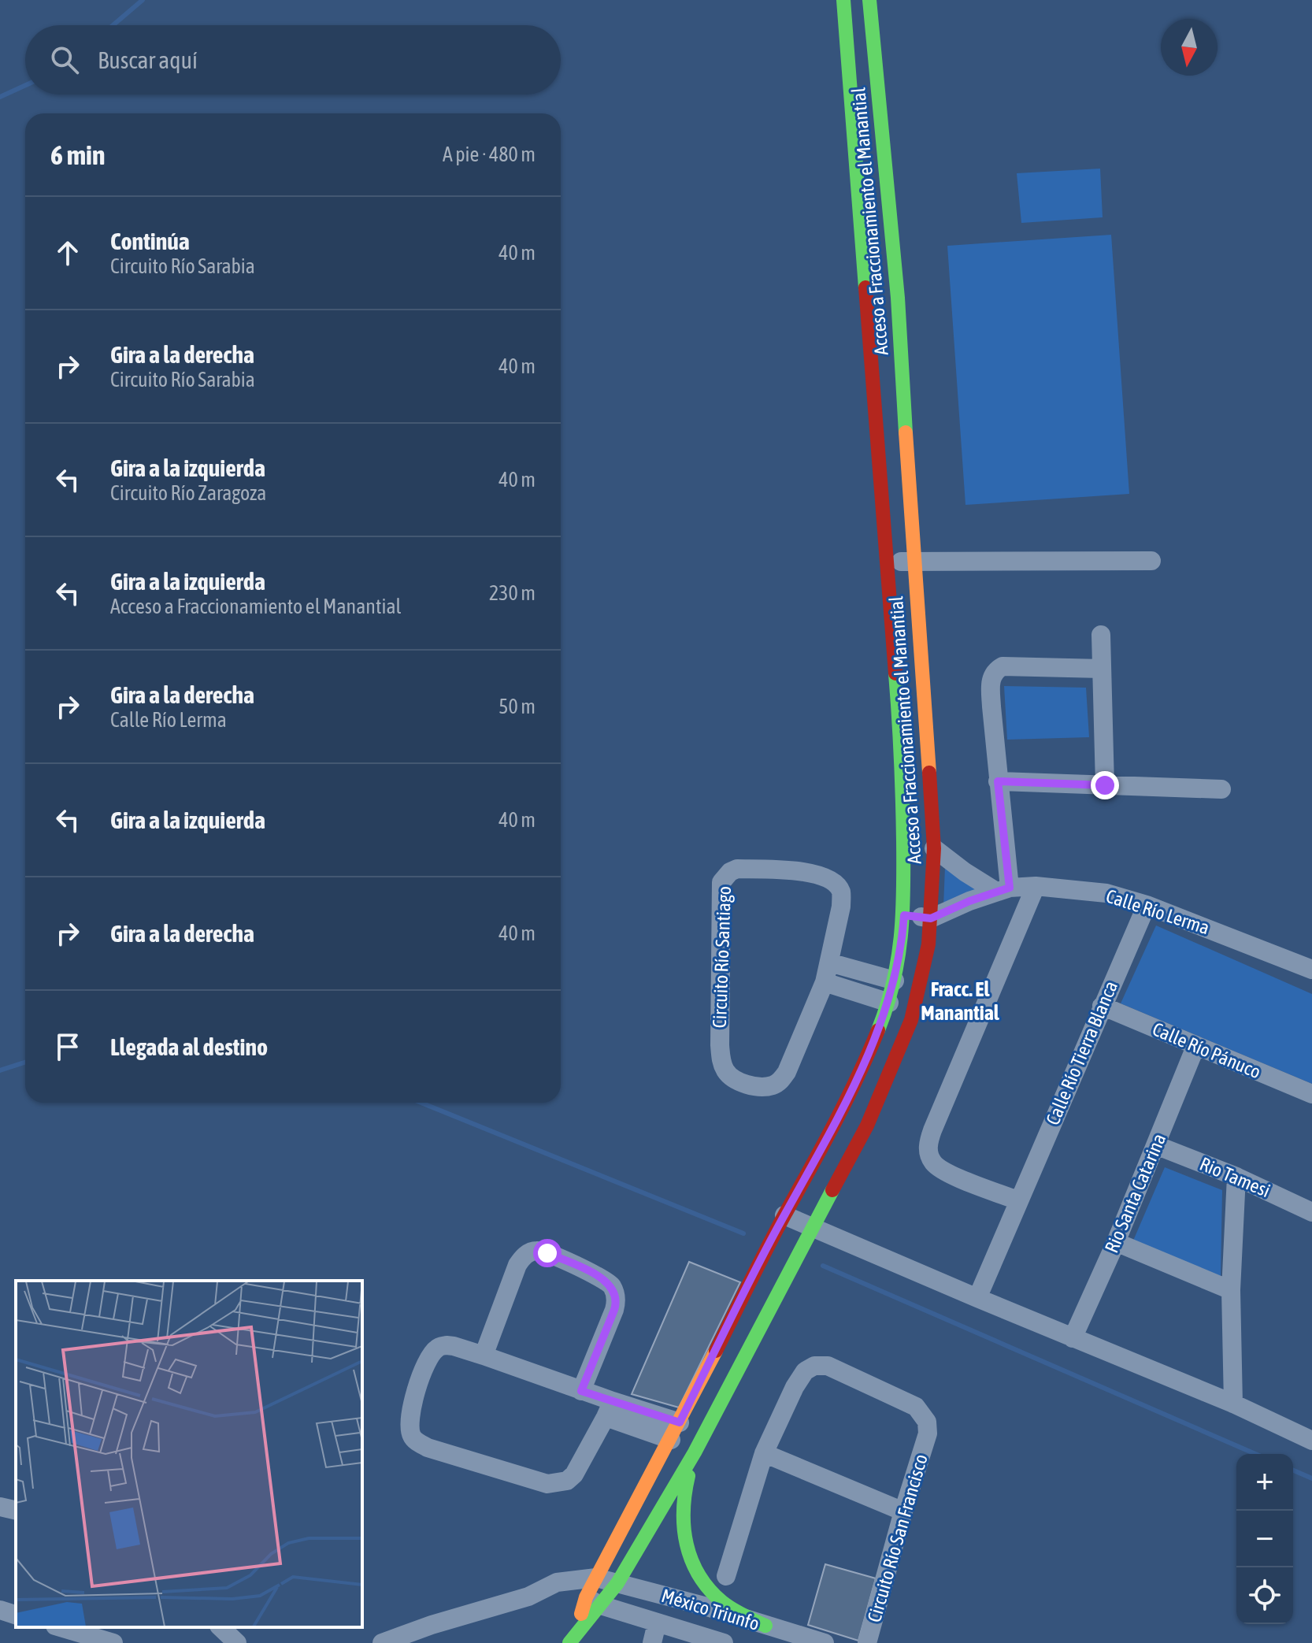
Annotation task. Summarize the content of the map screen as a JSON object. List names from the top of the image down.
{
  "streets": {
    "main road": ["Acceso a Fraccionamiento el Manantial"],
    "street": [
      "Calle Río Lerma",
      "Circuito Río Santiago",
      "Calle Río Pánuco",
      "Calle Río Tierra Blanca",
      "Rio Tamesi",
      "Rio Santa Catarina",
      "Circuito Río San Francisco",
      "México Triunfo"
    ]
  },
  "crossings": [
    ["Acceso a Fraccionamiento el Manantial", "Calle Río Lerma"],
    ["Acceso a Fraccionamiento el Manantial", "México Triunfo"],
    ["Calle Río Lerma", "Calle Río Tierra Blanca"],
    ["Calle Río Pánuco", "Calle Río Tierra Blanca"],
    ["Calle Río Pánuco", "Rio Santa Catarina"],
    ["Rio Tamesi", "Rio Santa Catarina"]
  ],
  "districts": ["Fracc. El Manantial"],
  "north": "bottom",
  "page": {
    "search": "Buscar aquí",
    "heading": ["6 min", "A pie · 480 m"],
    "list": [
      ["Continúa", "Circuito Río Sarabia", "40 m"],
      ["Gira a la derecha", "Circuito Río Sarabia", "40 m"],
      ["Gira a la izquierda", "Circuito Río Zaragoza", "40 m"],
      ["Gira a la izquierda", "Acceso a Fraccionamiento el Manantial", "230 m"],
      ["Gira a la derecha", "Calle Río Lerma", "50 m"],
      ["Gira a la izquierda", "40 m"],
      ["Gira a la derecha", "40 m"],
      "Llegada al destino"
    ],
    "map_buttons": ["+", "−"]
  }
}
